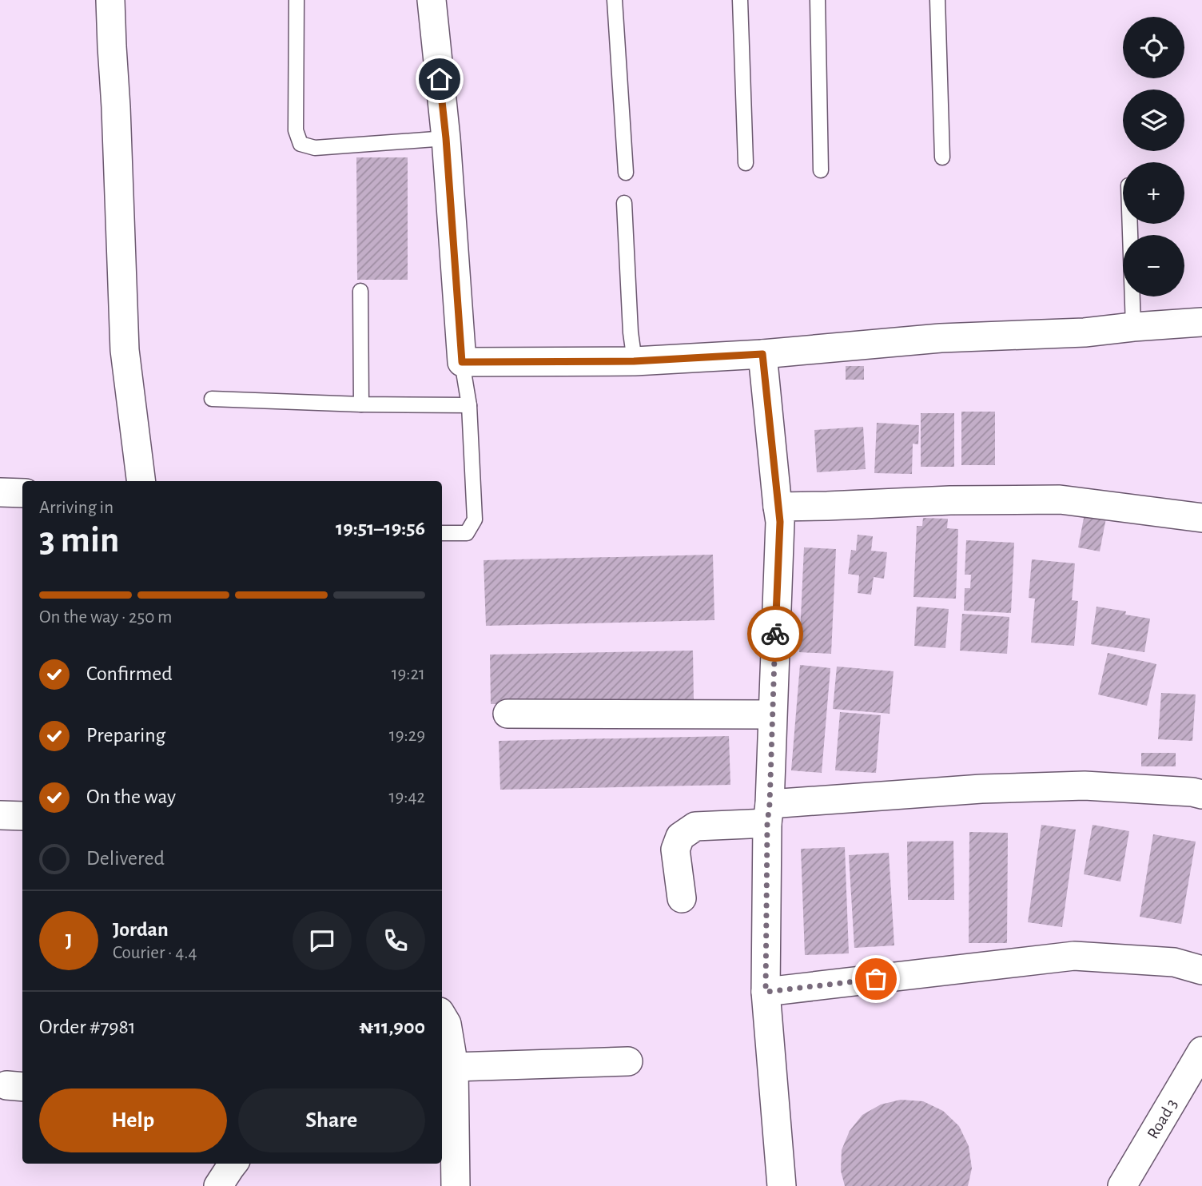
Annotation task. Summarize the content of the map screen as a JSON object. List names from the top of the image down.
{
  "streets": {
    "street": ["Road 3"]
  },
  "page": {
    "map_buttons": ["+", "−"],
    "heading": ["3 min", "Arriving in", "19:51–19:56"],
    "panel": [
      "Jordan",
      "Courier · 4.4",
      "Order #7981",
      "₦11,900"
    ],
    "bar": "On the way · 250 m",
    "list": [
      ["Confirmed", "19:21"],
      ["Preparing", "19:29"],
      ["On the way", "19:42"],
      "Delivered"
    ],
    "round": "J",
    "buttons": ["Help", "Share"]
  }
}
